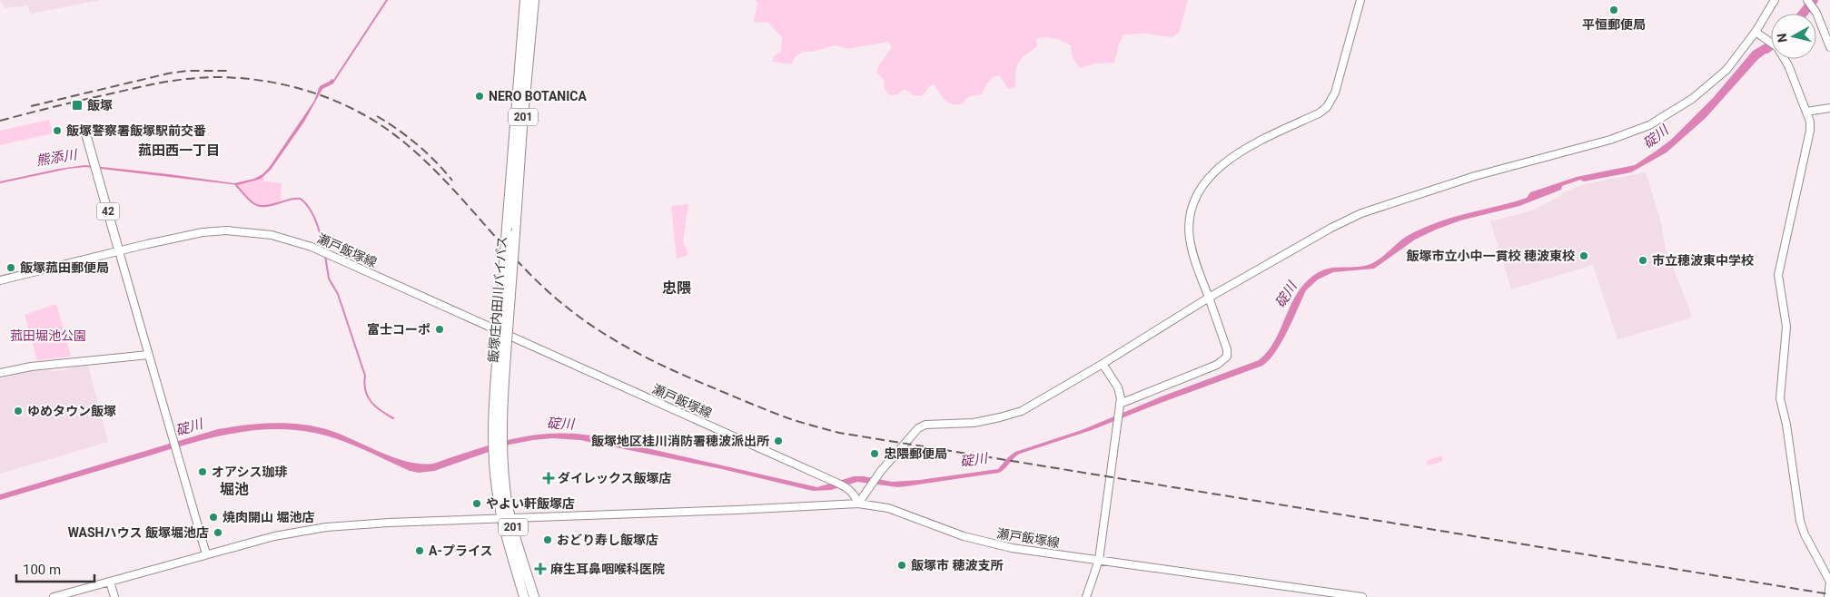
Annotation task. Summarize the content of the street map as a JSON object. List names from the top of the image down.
{
  "streets": {
    "highway": ["201", "飯塚庄内田川バイパス"],
    "main road": ["42"],
    "street": ["瀬戸飯塚線"]
  },
  "crossings": [
    ["42", "瀬戸飯塚線"]
  ],
  "districts": ["菰田西一丁目", "忠隈", "堀池"],
  "water": ["碇川", "熊添川"],
  "parks": ["菰田堀池公園"],
  "places": {
    "other": [
      "平恒郵便局",
      "NERO BOTANICA",
      "飯塚警察署飯塚駅前交番",
      "飯塚市立小中一貫校 穂波東校",
      "市立穂波東中学校",
      "飯塚菰田郵便局",
      "富士コーポ",
      "ゆめタウン飯塚",
      "飯塚地区桂川消防署穂波派出所",
      "忠隈郵便局",
      "オアシス珈琲",
      "やよい軒飯塚店",
      "焼肉開山 堀池店",
      "WASHハウス 飯塚堀池店",
      "おどり寿し飯塚店",
      "A-プライス",
      "飯塚市 穂波支所"
    ],
    "transit": ["飯塚"],
    "health": ["ダイレックス飯塚店", "麻生耳鼻咽喉科医院"]
  },
  "scale_bar": "100 m",
  "north": "left"
}
